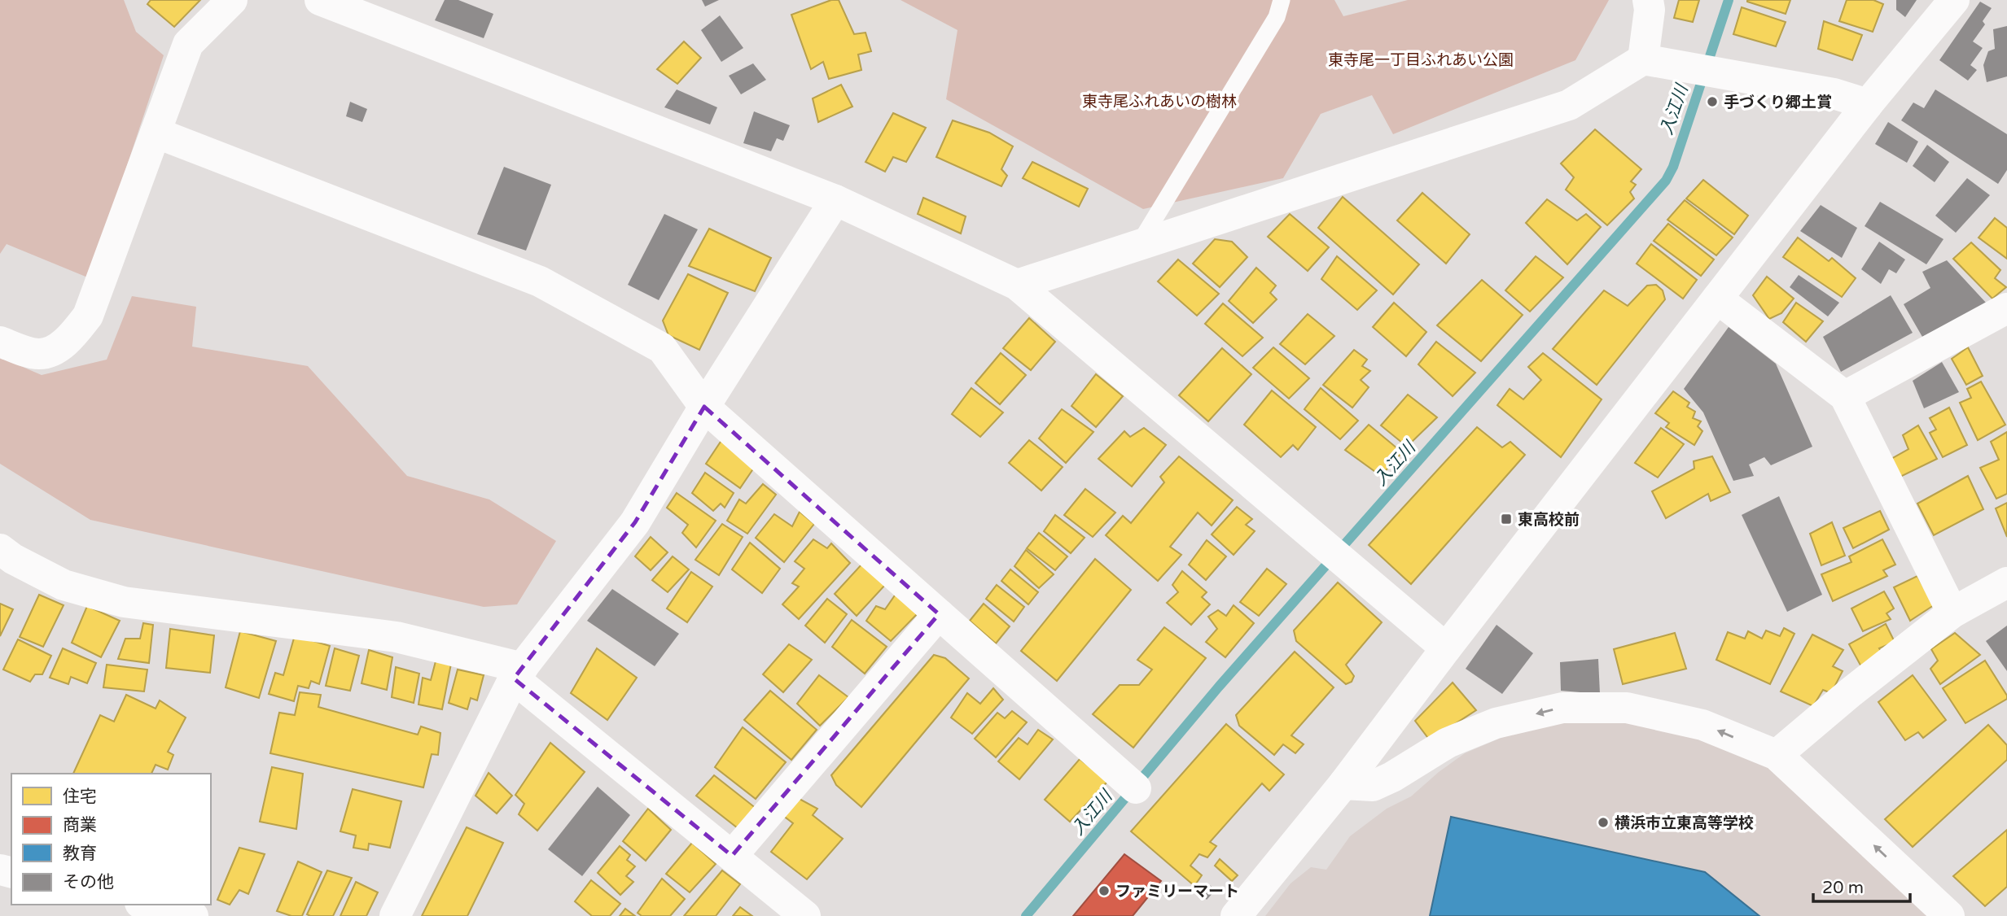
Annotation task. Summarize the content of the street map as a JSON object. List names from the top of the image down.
{
  "water": ["入江川"],
  "parks": ["東寺尾一丁目ふれあい公園", "東寺尾ふれあいの樹林"],
  "places": {
    "other": ["手づくり郷土賞", "横浜市立東高等学校", "ファミリーマート"],
    "transit": ["東高校前"]
  },
  "legend": [
    "住宅",
    "商業",
    "教育",
    "その他"
  ],
  "scale_bar": "20 m"
}
